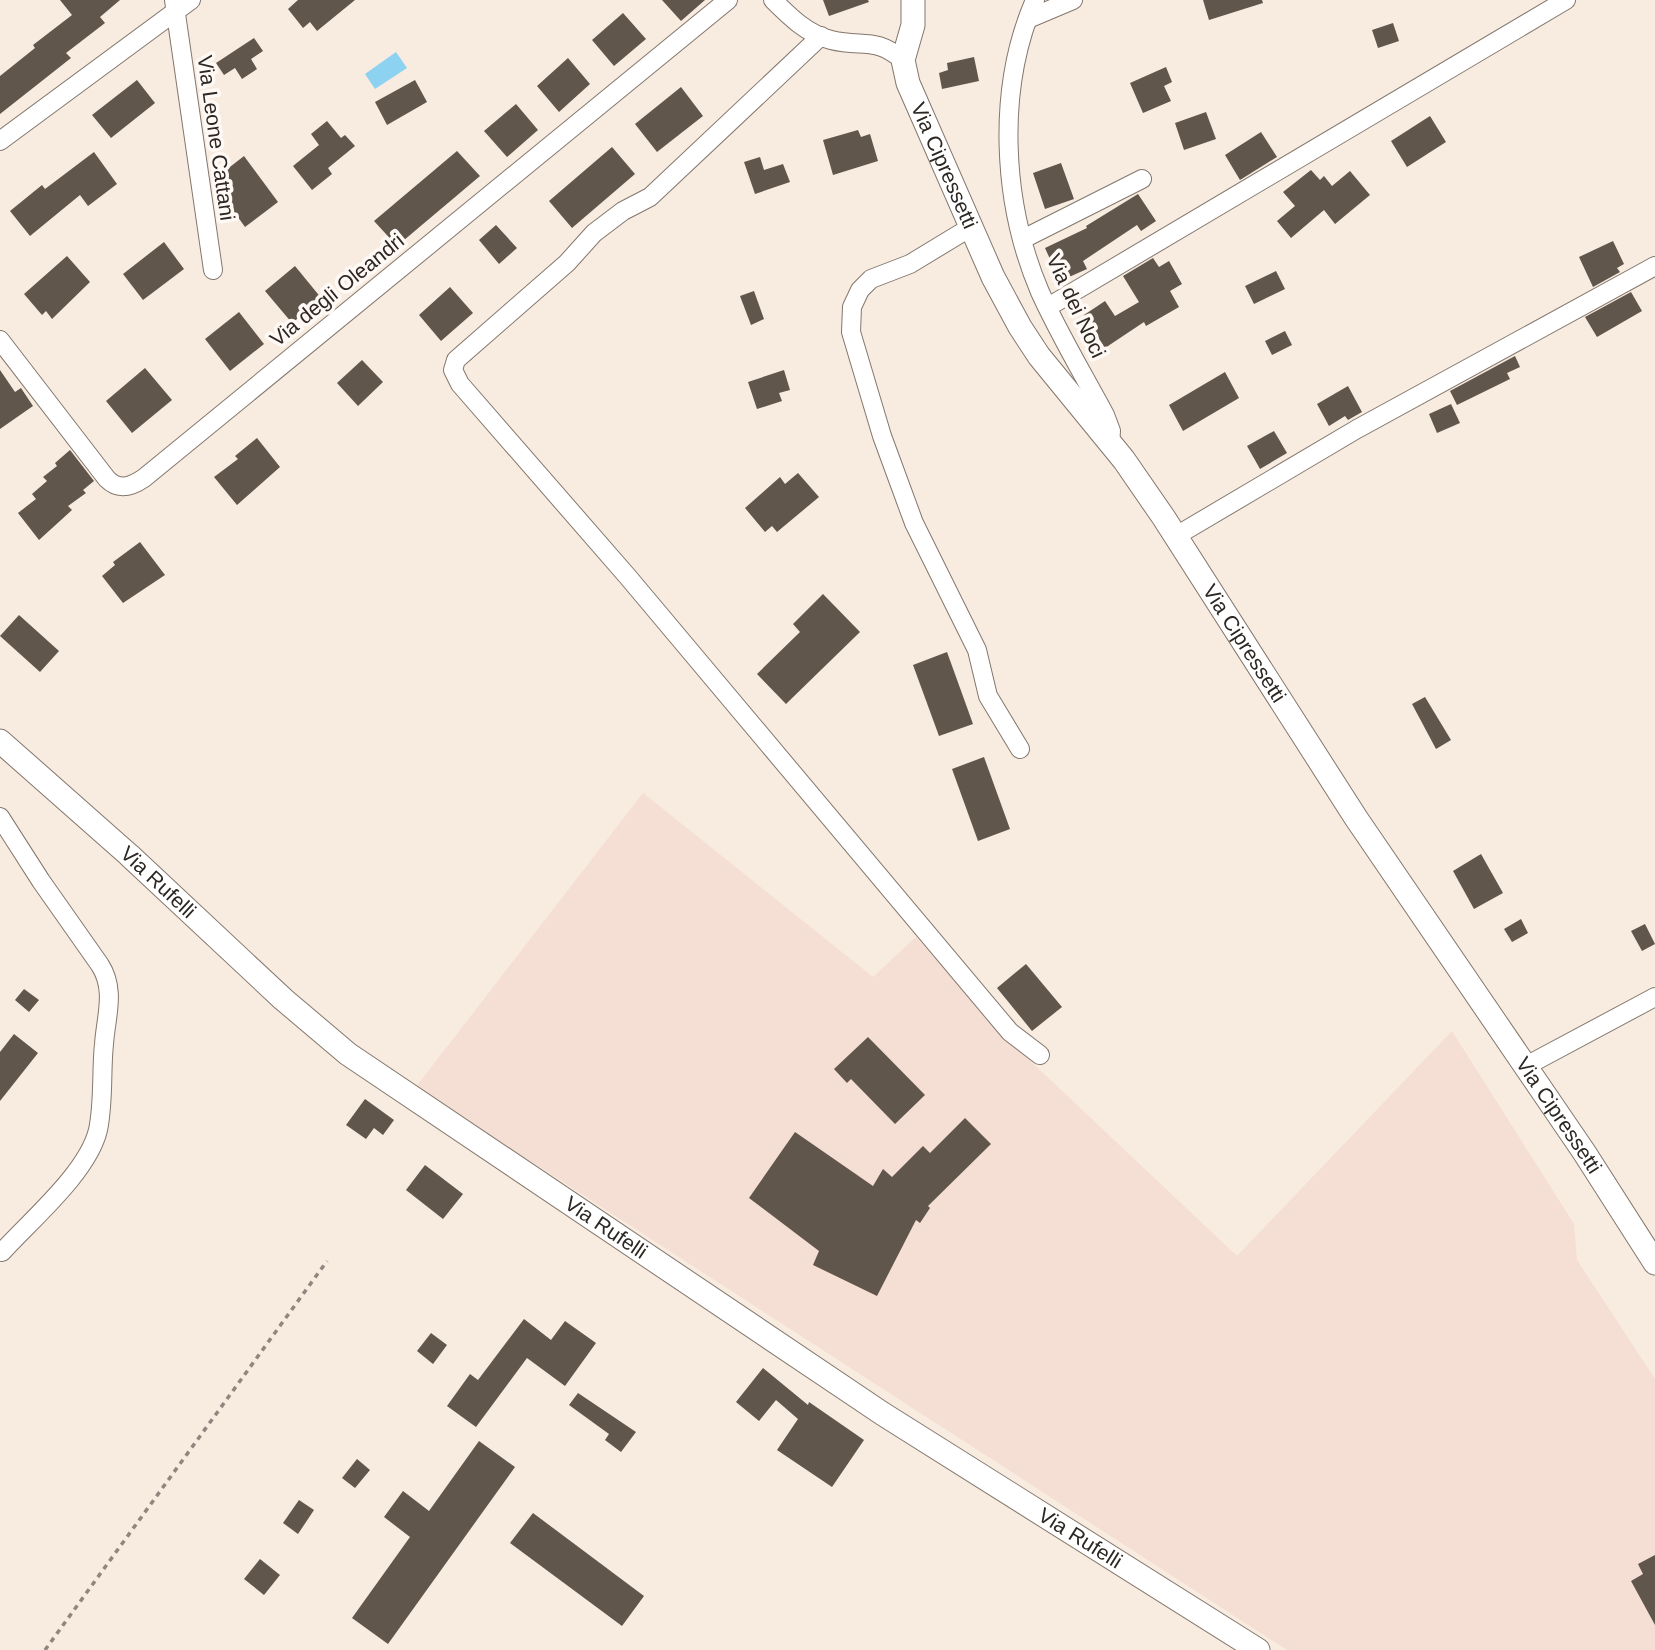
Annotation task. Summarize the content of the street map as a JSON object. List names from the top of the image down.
{
  "streets": {
    "street": [
      "Via Leone Cattani",
      "Via Cipressetti",
      "Via degli Oleandri",
      "Via dei Noci",
      "Via Rufelli"
    ]
  },
  "crossings": [
    ["Via Cipressetti", "Via dei Noci"]
  ]
}
